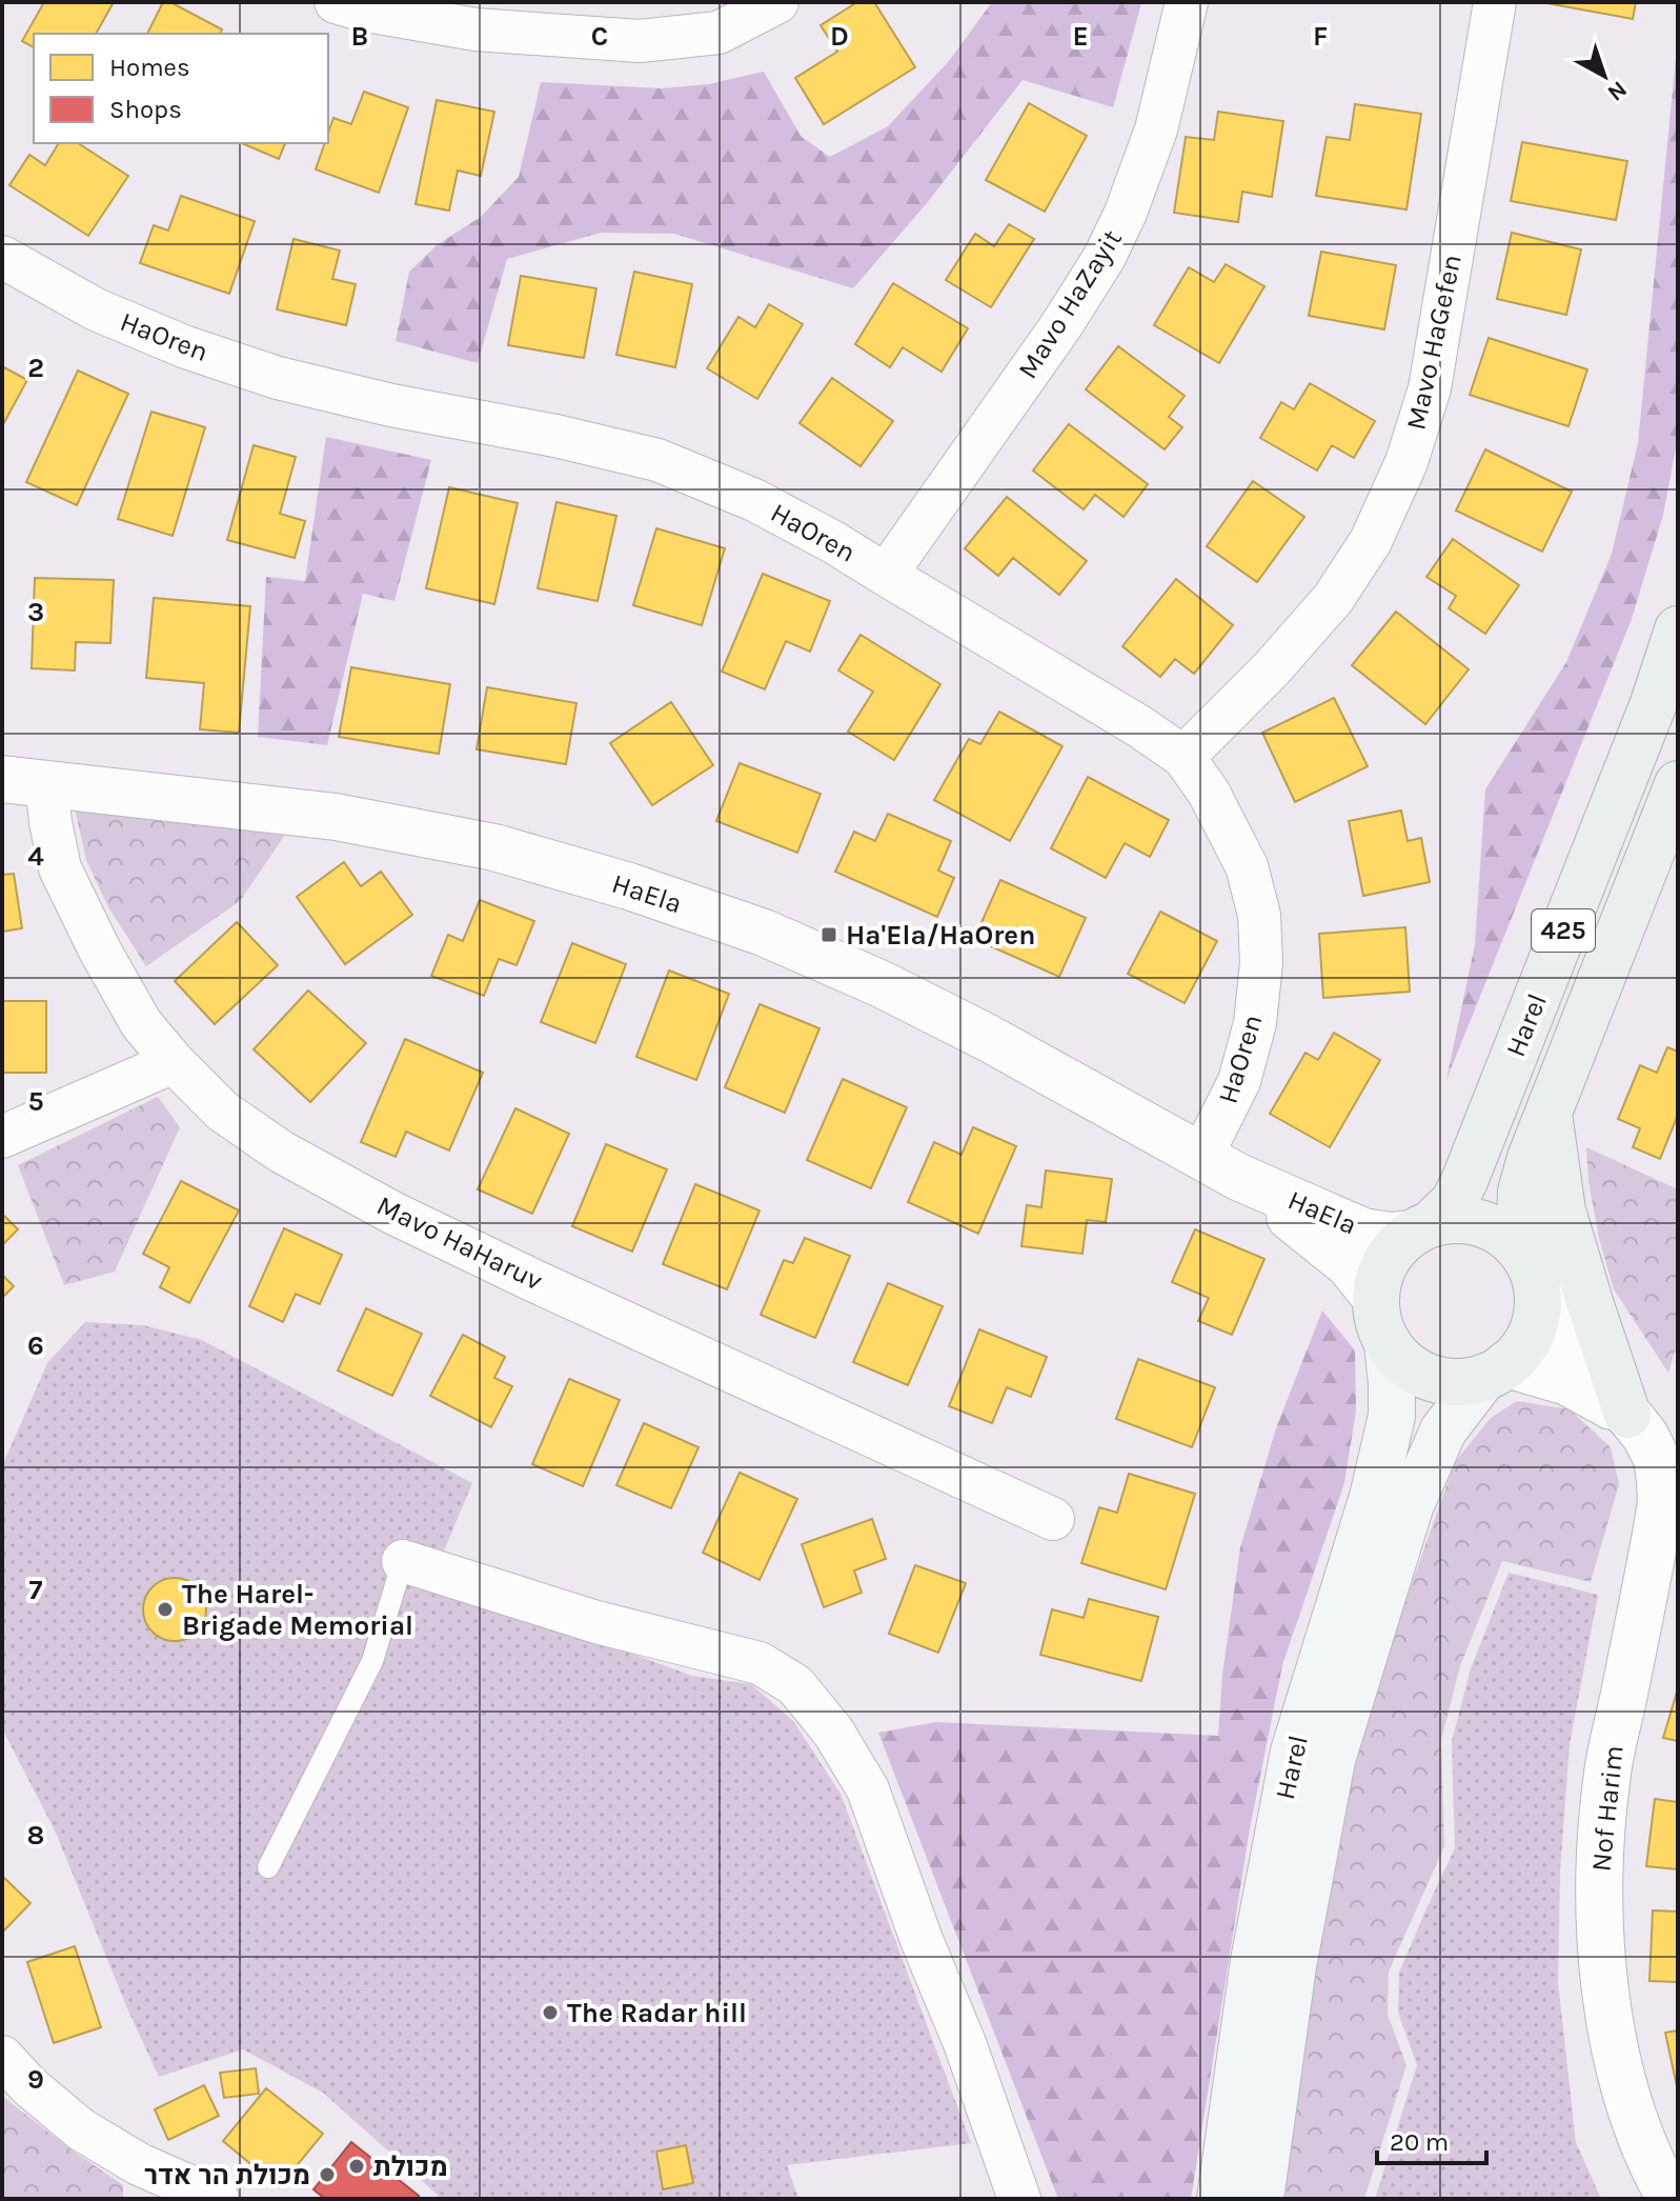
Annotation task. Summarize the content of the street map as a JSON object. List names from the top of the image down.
{
  "streets": {
    "main road": ["425", "Harel"],
    "street": [
      "Mavo HaZayit",
      "HaOren",
      "Mavo HaGefen",
      "HaEla",
      "Mavo HaHaruv",
      "Nof Harim"
    ]
  },
  "crossings": [
    ["Mavo HaZayit", "HaOren"],
    ["HaOren", "Mavo HaGefen"],
    ["HaOren", "HaEla"],
    ["HaEla", "Harel"],
    ["HaEla", "Mavo HaHaruv"],
    ["HaEla", "Nof Harim"],
    ["Harel", "Nof Harim"]
  ],
  "places": {
    "transit": ["Ha'Ela/HaOren"],
    "other": [
      "The Harel- Brigade Memorial",
      "The Radar hill",
      "מכולת",
      "מכולת הר אדר"
    ]
  },
  "legend": ["Homes", "Shops"],
  "scale_bar": "20 m",
  "north": "bottom right",
  "grid": {
    "columns": [
      "B",
      "C",
      "D",
      "E",
      "F"
    ],
    "rows": [
      "2",
      "3",
      "4",
      "5",
      "6",
      "7",
      "8",
      "9"
    ]
  }
}
